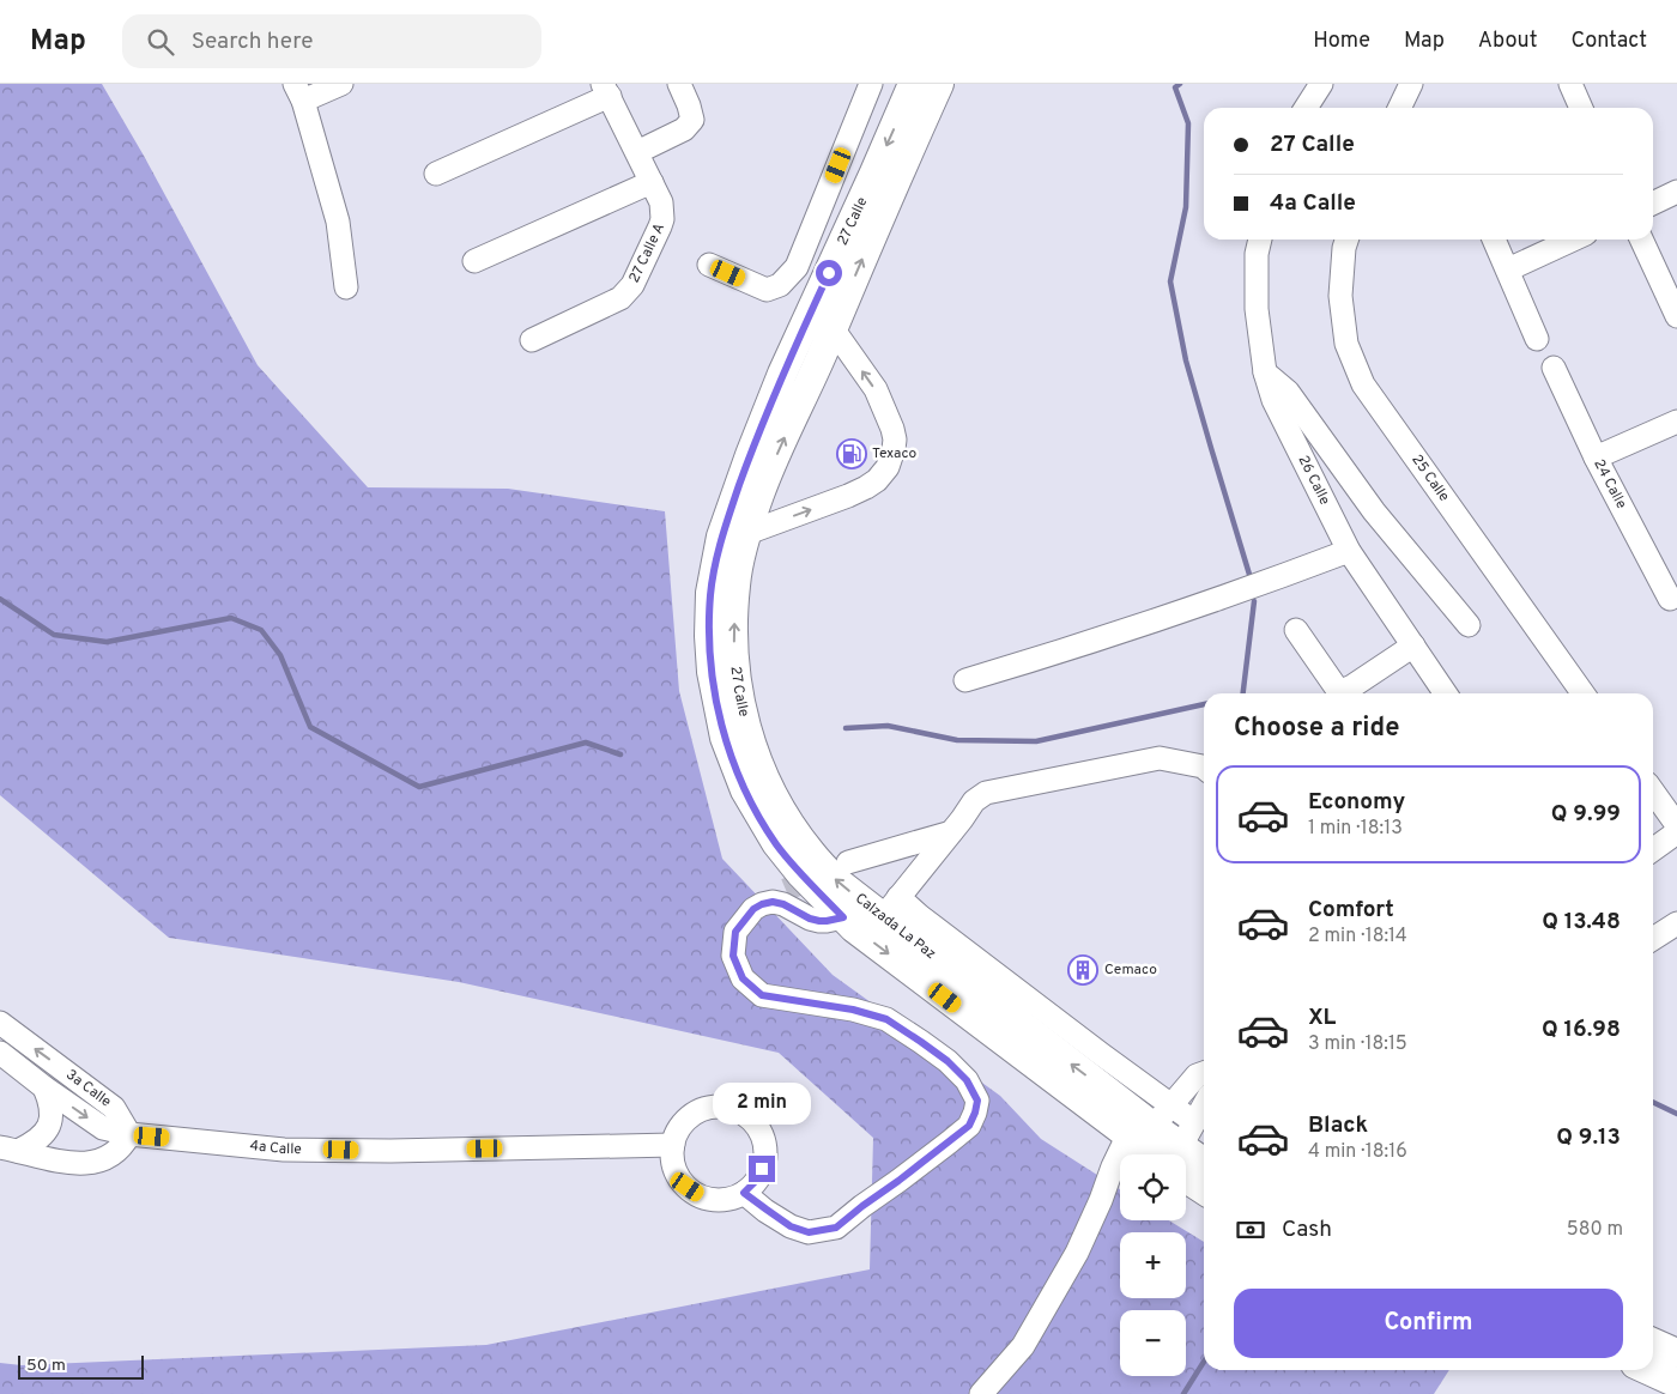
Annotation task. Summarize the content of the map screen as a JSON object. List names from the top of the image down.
{
  "streets": {
    "main road": ["27 Calle", "Calzada La Paz"],
    "street": [
      "27 Calle A",
      "25 Calle",
      "26 Calle",
      "24 Calle",
      "3a Calle",
      "4a Calle"
    ]
  },
  "crossings": [
    ["27 Calle", "Calzada La Paz"],
    ["3a Calle", "4a Calle"]
  ],
  "places": {
    "fuel station": ["Texaco"],
    "building": ["Cemaco"]
  },
  "scale_bar": "50 m",
  "page": {
    "header": "Map",
    "search": "Search here",
    "nav": [
      "Home",
      "Map",
      "About",
      "Contact"
    ],
    "banner": ["27 Calle", "4a Calle"],
    "heading": "Choose a ride",
    "list": [
      {
        "name": "Economy",
        "note": "1 min · 18:13",
        "value": "Q 9.99"
      },
      {
        "name": "Comfort",
        "note": "2 min · 18:14",
        "value": "Q 13.48"
      },
      {
        "name": "XL",
        "note": "3 min · 18:15",
        "value": "Q 16.98"
      },
      {
        "name": "Black",
        "note": "4 min · 18:16",
        "value": "Q 9.13"
      }
    ],
    "bubble": "2 min",
    "map_buttons": ["+", "−"],
    "pay": ["Cash", "580 m"],
    "buttons": "Confirm",
    "scale": "50 m"
  }
}
